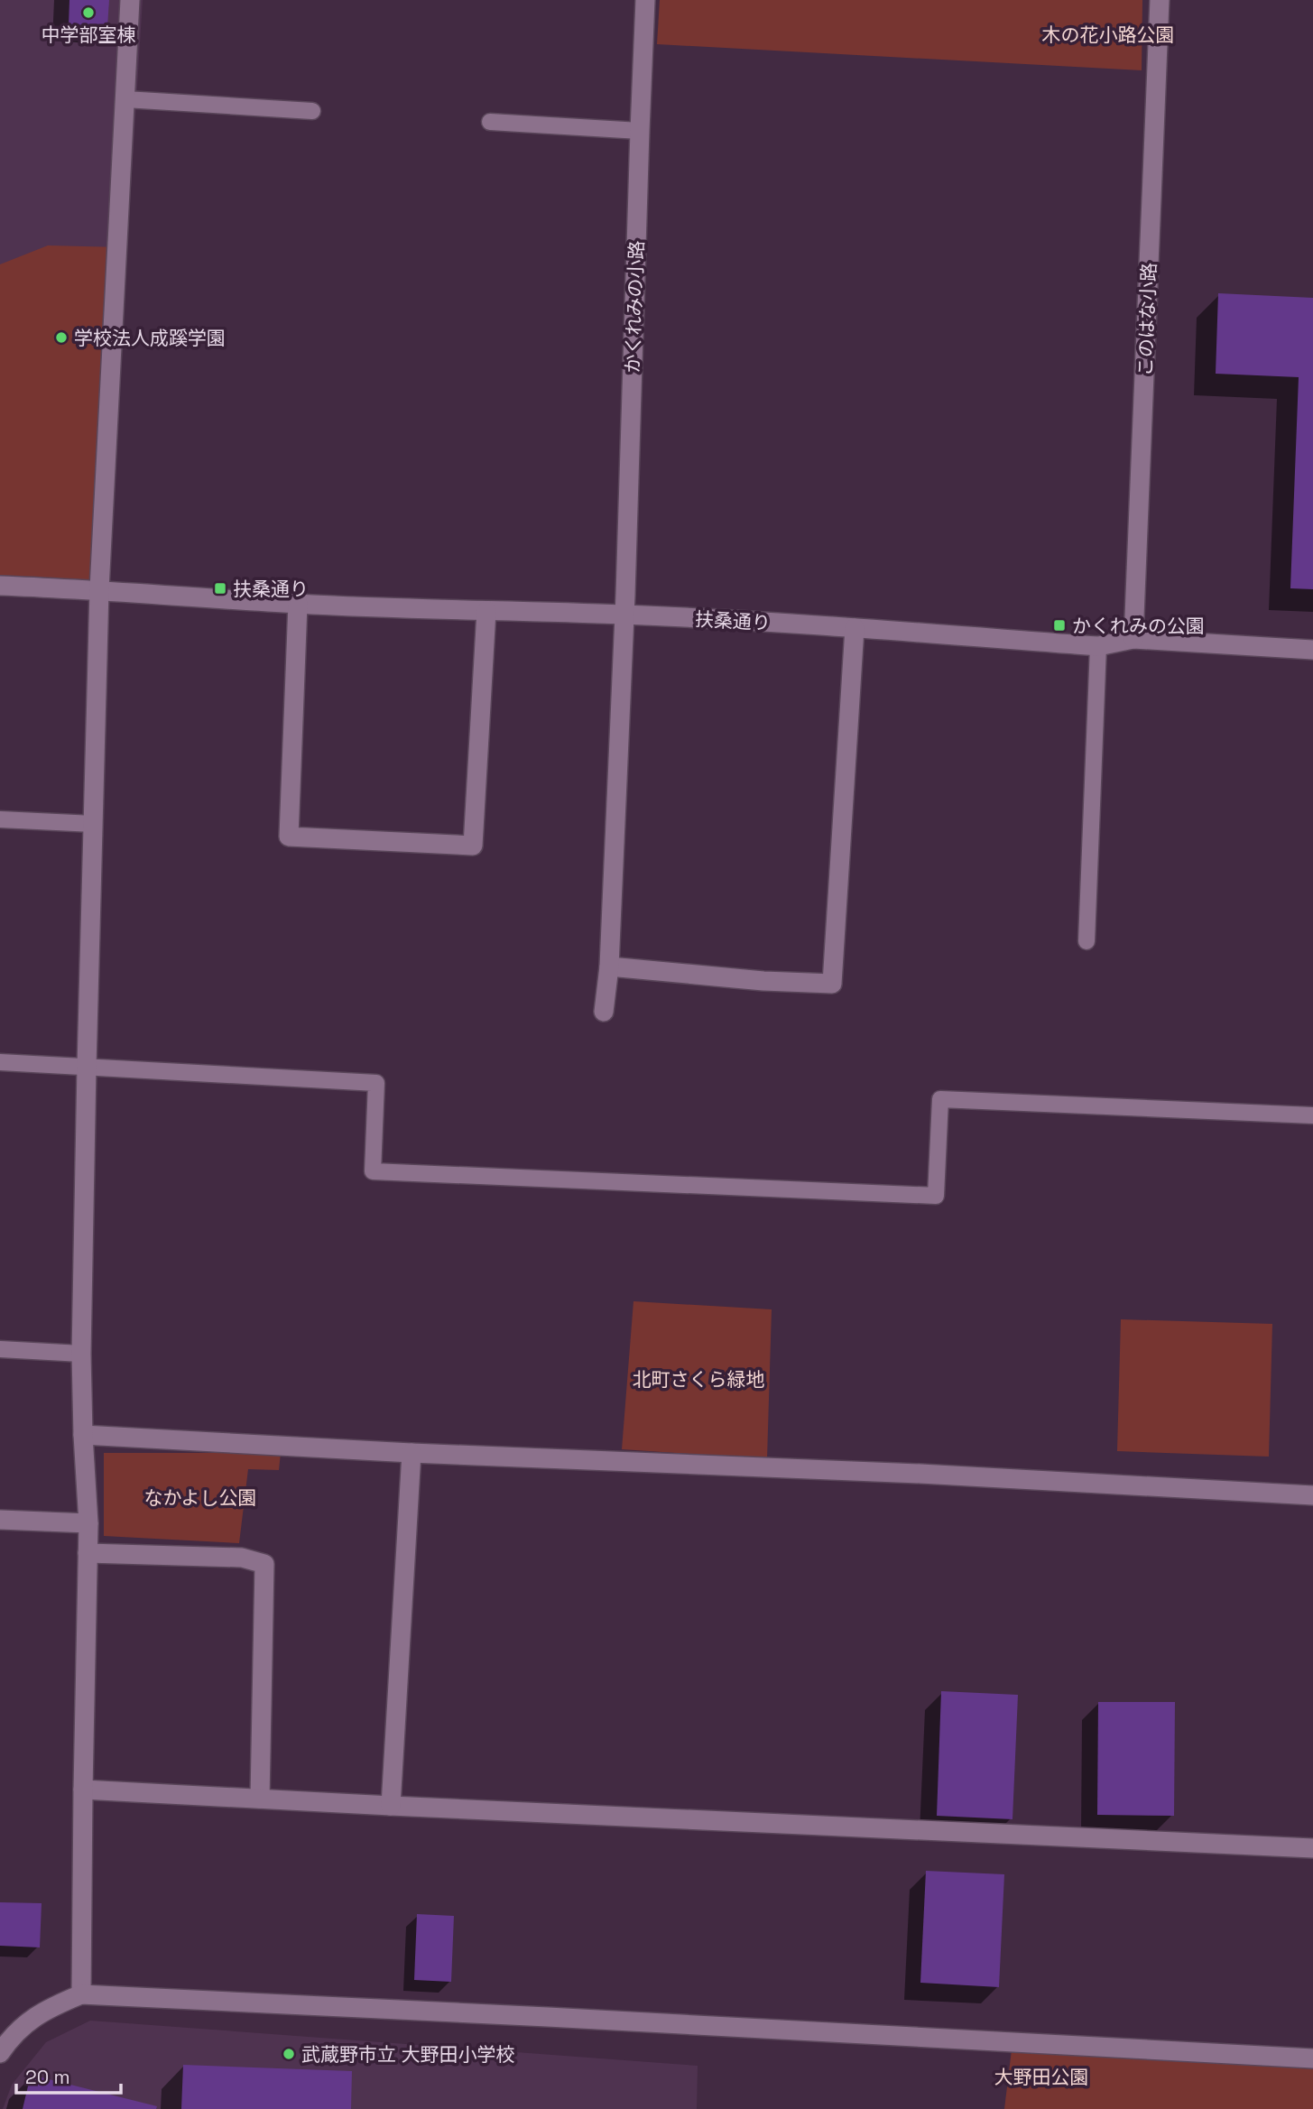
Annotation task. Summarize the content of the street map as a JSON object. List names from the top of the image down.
{
  "streets": {
    "street": ["かくれみの小路", "このはな小路", "扶桑通り"]
  },
  "crossings": [
    ["かくれみの小路", "扶桑通り"],
    ["このはな小路", "扶桑通り"]
  ],
  "parks": [
    "木の花小路公園",
    "北町さくら緑地",
    "なかよし公園",
    "大野田公園"
  ],
  "places": {
    "other": ["中学部室棟", "学校法人成蹊学園", "武蔵野市立 大野田小学校"],
    "transit": ["扶桑通り", "かくれみの公園"]
  },
  "scale_bar": "20 m"
}
